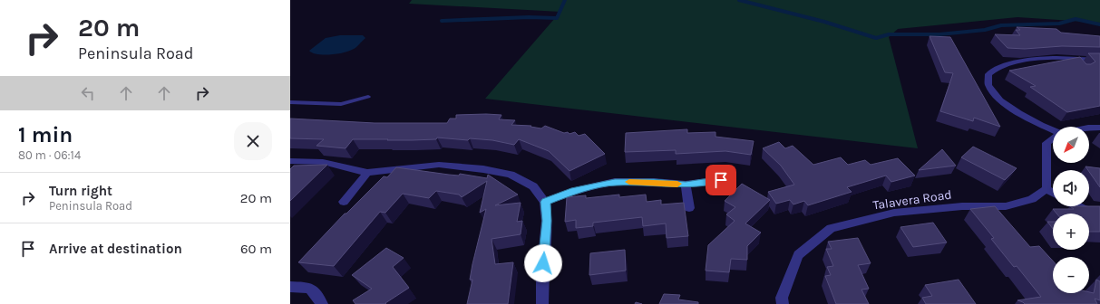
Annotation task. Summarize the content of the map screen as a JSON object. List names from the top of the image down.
{
  "streets": {
    "street": ["Talavera Road"]
  },
  "north": "bottom left",
  "page": {
    "turn": ["20 m", "Peninsula Road"],
    "heading": ["1 min", "80 m · 06:14"],
    "map_buttons": ["+", "−"],
    "list": [
      {
        "name": "Turn right",
        "note": "Peninsula Road",
        "value": "20 m"
      },
      {
        "name": "Arrive at destination",
        "value": "60 m"
      }
    ]
  }
}
